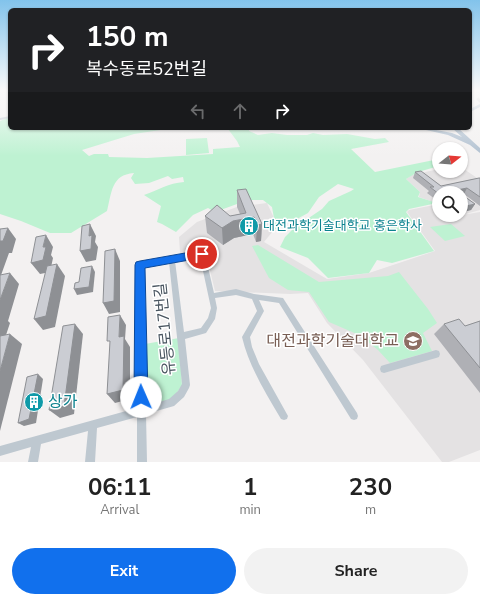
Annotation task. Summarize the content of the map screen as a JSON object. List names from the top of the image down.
{
  "streets": {
    "street": ["유등로17번길"]
  },
  "places": {
    "building": ["대전과학기술대학교 홍은학사", "상가"],
    "school or university": ["대전과학기술대학교"]
  },
  "north": "right",
  "page": {
    "turn": ["150 m", "복수동로52번길"],
    "eta": [
      "06:11",
      "Arrival",
      "1",
      "min",
      "230",
      "m"
    ],
    "buttons": ["Exit", "Share"]
  }
}
